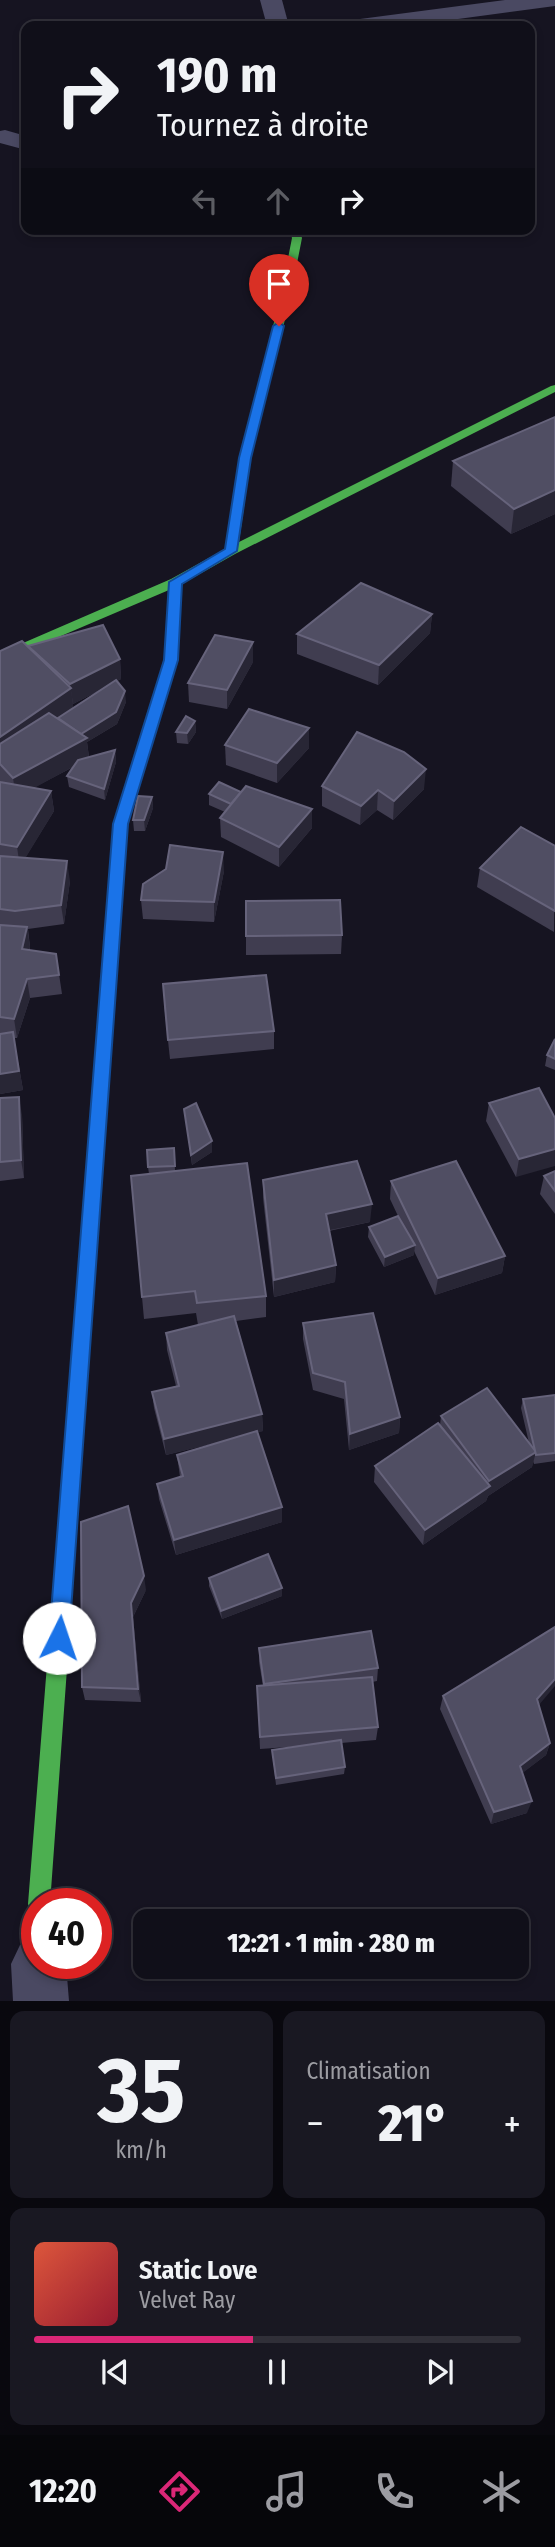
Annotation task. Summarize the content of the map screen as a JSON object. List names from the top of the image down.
{
  "page": {
    "turn": ["190 m", "Tournez à droite"],
    "limit": "40",
    "trip": "12:21 · 1 min · 280 m",
    "tile": [
      ["35", "km/h"],
      "Climatisation"
    ],
    "heat": ["−", "21°", "+"],
    "song": ["Static Love", "Velvet Ray"],
    "tabs": "12:20"
  }
}
